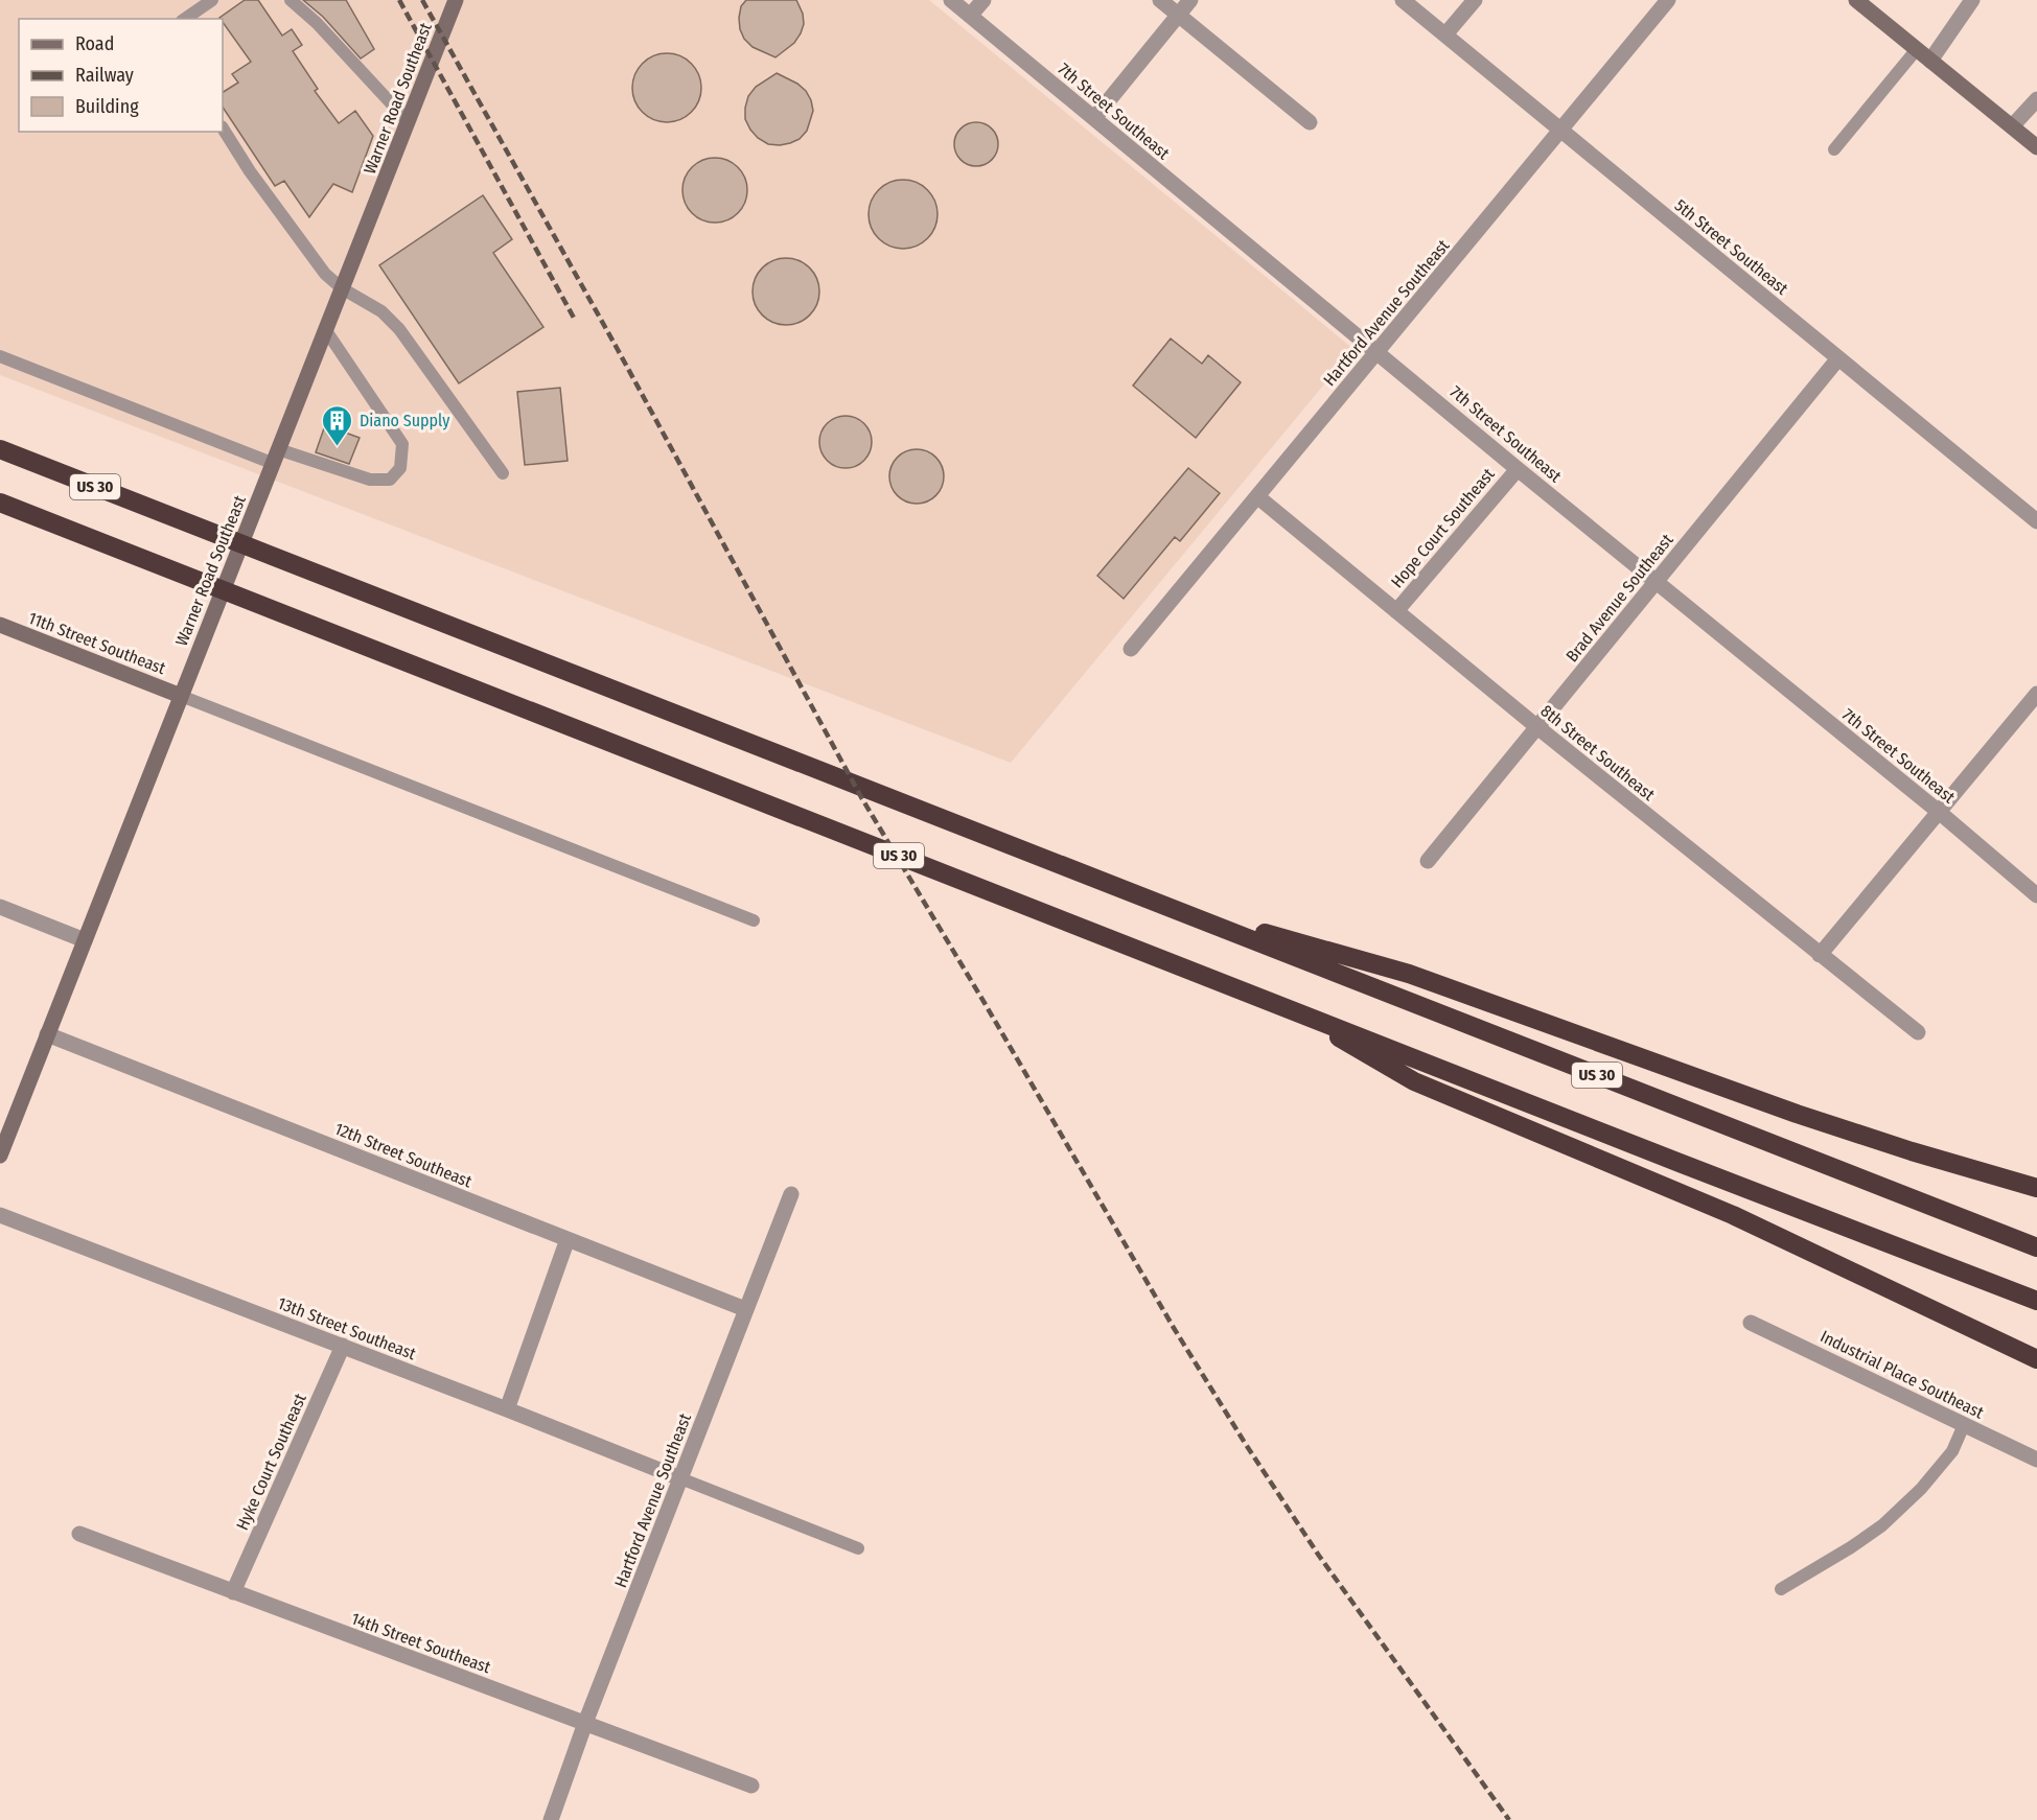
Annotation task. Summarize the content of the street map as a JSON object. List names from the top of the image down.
{
  "streets": {
    "highway": ["US 30"],
    "street": [
      "Warner Road Southeast",
      "7th Street Southeast",
      "5th Street Southeast",
      "Hartford Avenue Southeast",
      "Hope Court Southeast",
      "Brad Avenue Southeast",
      "11th Street Southeast",
      "8th Street Southeast",
      "12th Street Southeast",
      "13th Street Southeast",
      "Industrial Place Southeast",
      "Hyke Court Southeast",
      "14th Street Southeast"
    ]
  },
  "crossings": [
    ["Warner Road Southeast", "11th Street Southeast"],
    ["Warner Road Southeast", "12th Street Southeast"],
    ["7th Street Southeast", "Hartford Avenue Southeast"],
    ["7th Street Southeast", "Hope Court Southeast"],
    ["7th Street Southeast", "Brad Avenue Southeast"],
    ["5th Street Southeast", "Hartford Avenue Southeast"],
    ["5th Street Southeast", "Brad Avenue Southeast"],
    ["Hartford Avenue Southeast", "8th Street Southeast"],
    ["Hartford Avenue Southeast", "12th Street Southeast"],
    ["Hartford Avenue Southeast", "13th Street Southeast"],
    ["Hartford Avenue Southeast", "14th Street Southeast"],
    ["Hope Court Southeast", "8th Street Southeast"],
    ["Brad Avenue Southeast", "8th Street Southeast"],
    ["13th Street Southeast", "Hyke Court Southeast"],
    ["Hyke Court Southeast", "14th Street Southeast"]
  ],
  "places": {
    "building": ["Diano Supply"]
  },
  "legend": ["Road", "Railway", "Building"]
}
